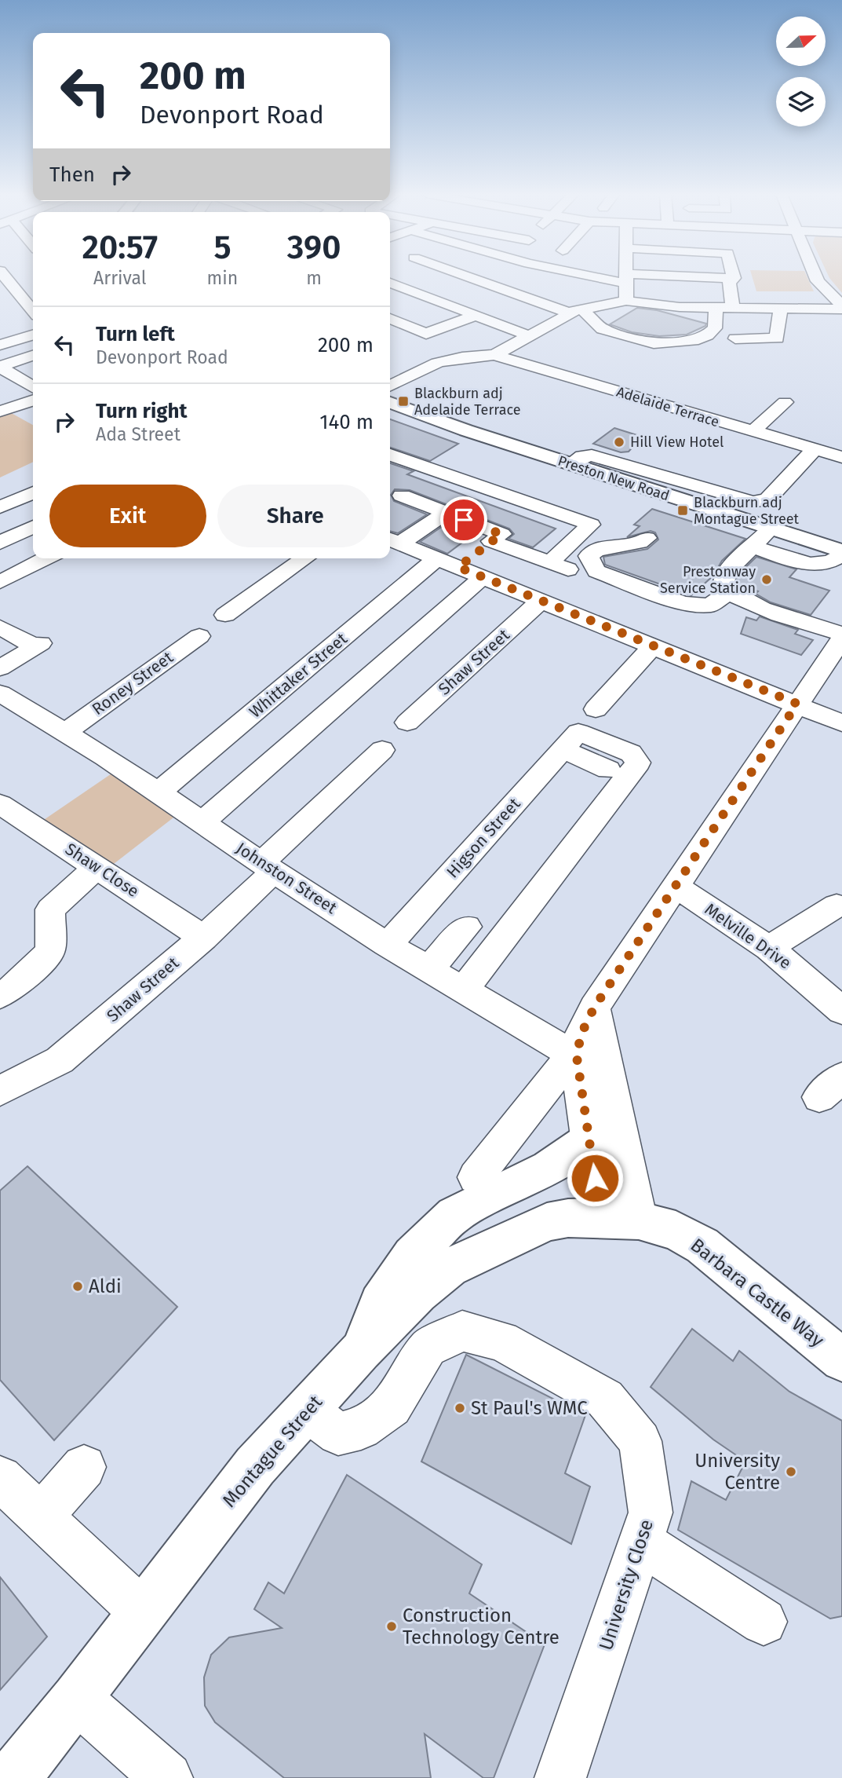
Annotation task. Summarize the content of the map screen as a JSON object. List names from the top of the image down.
{
  "streets": {
    "highway": ["Preston New Road", "Barbara Castle Way", "Montague Street"],
    "street": [
      "Adelaide Terrace",
      "Shaw Street",
      "Whittaker Street",
      "Roney Street",
      "Higson Street",
      "Shaw Close",
      "Johnston Street",
      "Melville Drive",
      "University Close"
    ]
  },
  "crossings": [
    ["Shaw Street", "Shaw Close"],
    ["Shaw Street", "Johnston Street"],
    ["Whittaker Street", "Johnston Street"],
    ["Roney Street", "Johnston Street"],
    ["Higson Street", "Johnston Street"],
    ["Barbara Castle Way", "Montague Street"],
    ["Montague Street", "University Close"]
  ],
  "places": {
    "transit": ["Blackburn adj Adelaide Terrace", "Blackburn adj Montague Street"],
    "other": [
      "Hill View Hotel",
      "Prestonway Service Station",
      "Aldi",
      "St Paul's WMC",
      "University Centre",
      "Construction Technology Centre"
    ]
  },
  "north": "right",
  "page": {
    "turn": ["200 m", "Devonport Road"],
    "then": "Then",
    "eta": [
      "20:57",
      "Arrival",
      "5",
      "min",
      "390",
      "m"
    ],
    "list": [
      {
        "name": "Turn left",
        "note": "Devonport Road",
        "value": "200 m"
      },
      {
        "name": "Turn right",
        "note": "Ada Street",
        "value": "140 m"
      }
    ],
    "buttons": ["Exit", "Share"]
  }
}
